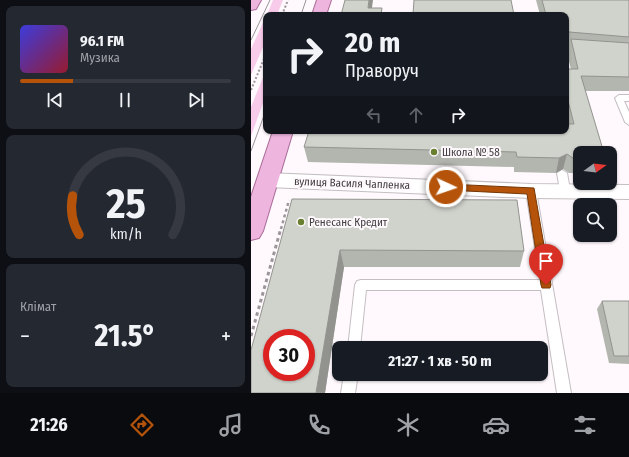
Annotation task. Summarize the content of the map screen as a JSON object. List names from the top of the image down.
{
  "streets": {
    "street": ["вулиця Василя Чапленка"]
  },
  "places": ["Школа № 58", "Ренесанс Кредит"],
  "north": "right",
  "page": {
    "turn": ["20 m", "Праворуч"],
    "song": ["96.1 FM", "Музика"],
    "tile": "Клімат",
    "heat": ["−", "21.5°", "+"],
    "limit": "30",
    "trip": "21:27 · 1 хв · 50 m",
    "tabs": "21:26",
    "gauge": ["25", "km/h"]
  }
}
